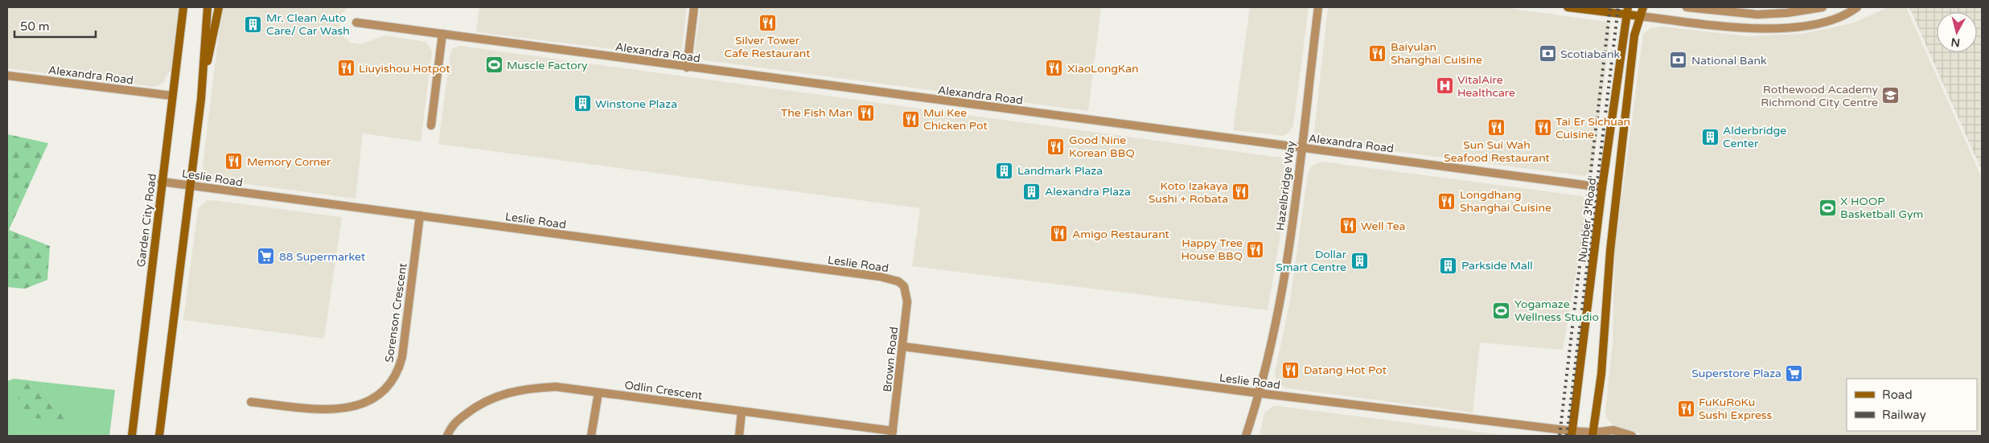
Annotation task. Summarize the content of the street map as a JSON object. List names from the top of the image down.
{
  "streets": {
    "main road": ["Garden City Road", "Number 3 Road"],
    "street": [
      "Alexandra Road",
      "Leslie Road",
      "Hazelbridge Way",
      "Sorenson Crescent",
      "Brown Road",
      "Odlin Crescent"
    ]
  },
  "crossings": [
    ["Alexandra Road", "Hazelbridge Way"],
    ["Alexandra Road", "Garden City Road"],
    ["Alexandra Road", "Number 3 Road"],
    ["Leslie Road", "Hazelbridge Way"],
    ["Leslie Road", "Garden City Road"],
    ["Leslie Road", "Number 3 Road"],
    ["Leslie Road", "Sorenson Crescent"],
    ["Leslie Road", "Brown Road"],
    ["Brown Road", "Odlin Crescent"]
  ],
  "places": {
    "restaurant": [
      "Silver Tower Cafe Restaurant",
      "Baiyulan Shanghai Cuisine",
      "Liuyishou Hotpot",
      "XiaoLongKan",
      "The Fish Man",
      "Mui Kee Chicken Pot",
      "Sun Sui Wah Seafood Restaurant",
      "Tai Er Sichuan Cuisine",
      "Good Nine Korean BBQ",
      "Memory Corner",
      "Koto Izakaya Sushi + Robata",
      "Longdhang Shanghai Cuisine",
      "Well Tea",
      "Amigo Restaurant",
      "Happy Tree House BBQ",
      "Datang Hot Pot",
      "FuKuRoKu Sushi Express"
    ],
    "building": [
      "Mr. Clean Auto Care/ Car Wash",
      "Winstone Plaza",
      "Alderbridge Center",
      "Landmark Plaza",
      "Alexandra Plaza",
      "Dollar Smart Centre",
      "Parkside Mall"
    ],
    "bank": ["Scotiabank", "National Bank"],
    "sports": ["Muscle Factory", "X HOOP Basketball Gym", "Yogamaze Wellness Studio"],
    "hospital": ["VitalAire Healthcare"],
    "school or university": ["Rothewood Academy Richmond City Centre"],
    "supermarket": ["88 Supermarket", "Superstore Plaza"]
  },
  "legend": ["Road", "Railway"],
  "scale_bar": "50 m",
  "north": "bottom"
}
